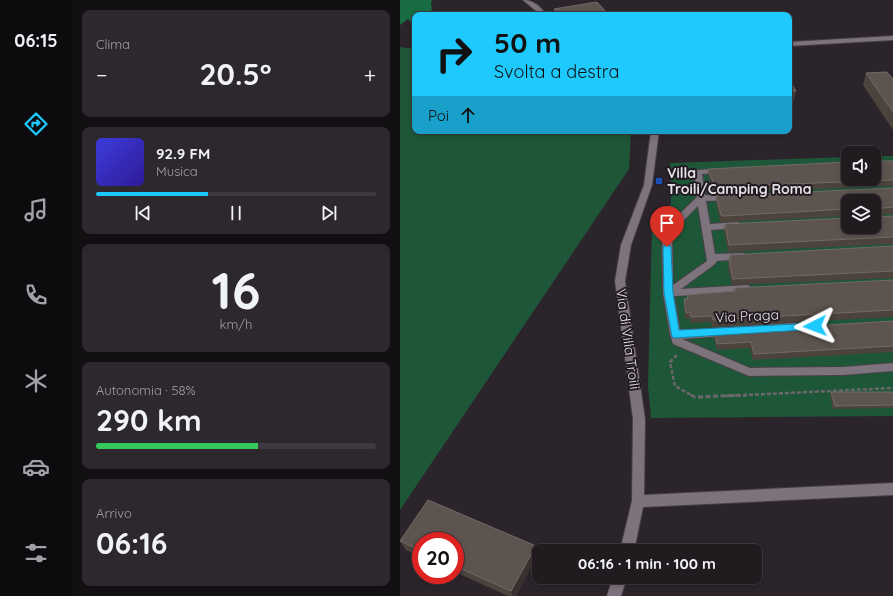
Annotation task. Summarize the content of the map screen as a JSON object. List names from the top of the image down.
{
  "streets": {
    "street": ["Via Praga", "Via di Villa Troili"]
  },
  "places": {
    "transit": ["Villa Troili/Camping Roma"]
  },
  "page": {
    "tabs": "06:15",
    "tile": [
      "Clima",
      ["16", "km/h"],
      ["Autonomia · 58%", "290 km"],
      ["Arrivo", "06:16"]
    ],
    "turn": ["50 m", "Svolta a destra"],
    "heat": ["−", "20.5°", "+"],
    "then": "Poi",
    "song": ["92.9 FM", "Musica"],
    "limit": "20",
    "trip": "06:16 · 1 min · 100 m"
  }
}
